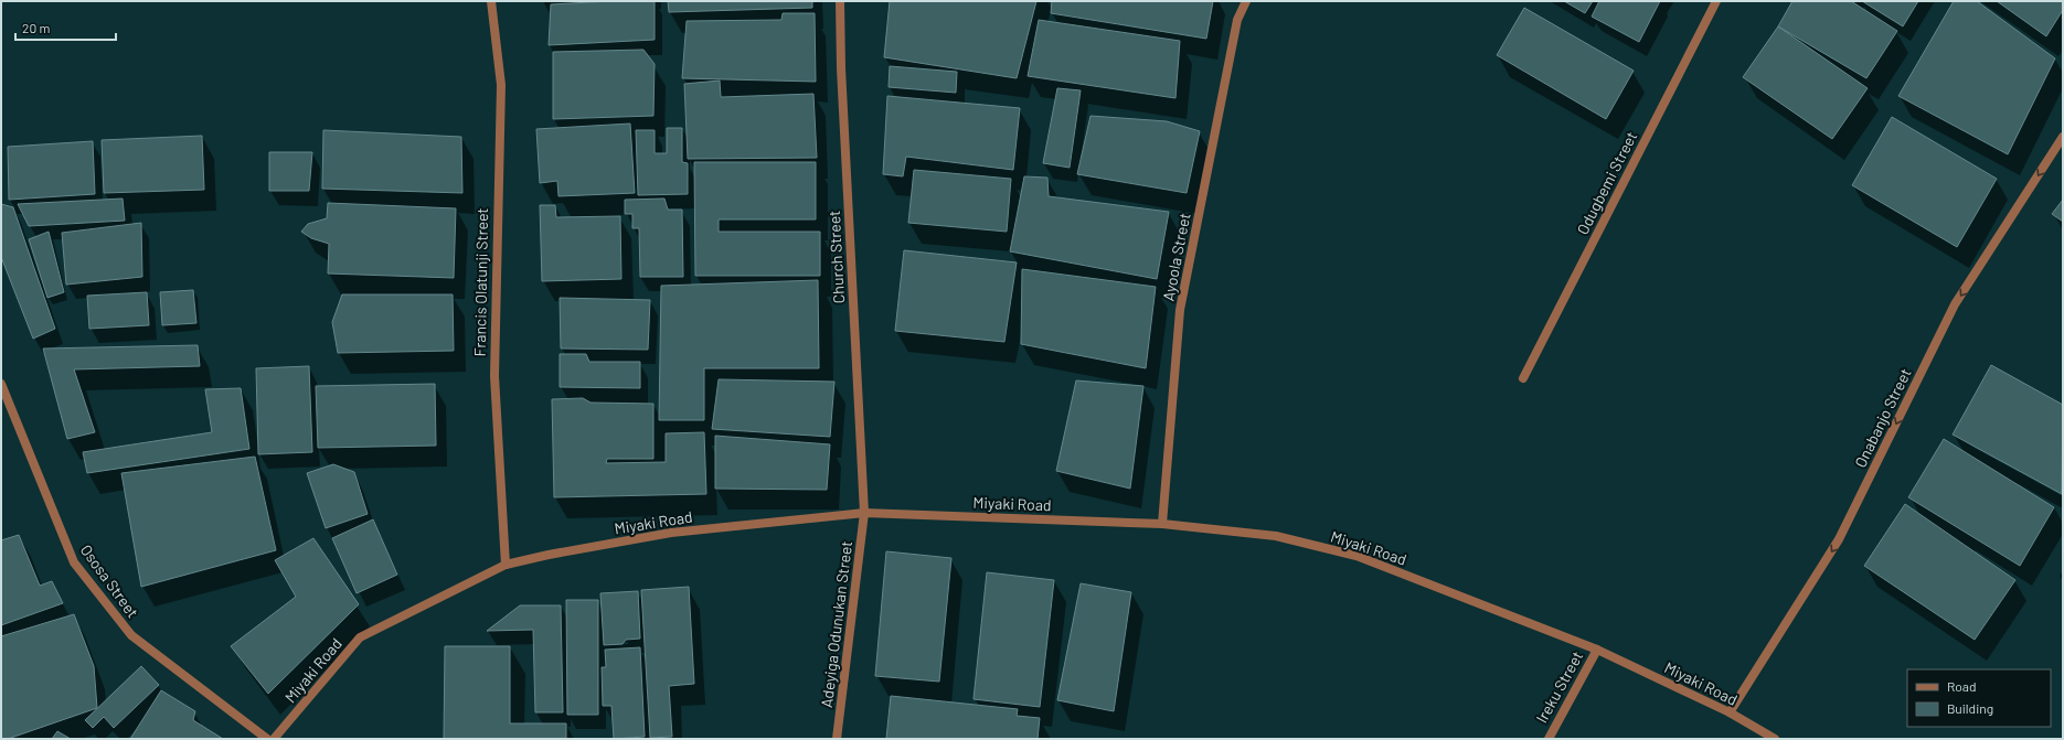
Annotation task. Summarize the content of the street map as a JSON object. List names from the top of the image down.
{
  "streets": {
    "street": [
      "Odugbemi Street",
      "Church Street",
      "Ayoola Street",
      "Francis Olatunji Street",
      "Onabanjo Street",
      "Miyaki Road",
      "Ososa Street",
      "Adeyiga Odunukan Street",
      "Ireku Street"
    ]
  },
  "crossings": [
    ["Church Street", "Miyaki Road"],
    ["Church Street", "Adeyiga Odunukan Street"],
    ["Ayoola Street", "Miyaki Road"],
    ["Francis Olatunji Street", "Miyaki Road"],
    ["Onabanjo Street", "Miyaki Road"],
    ["Miyaki Road", "Adeyiga Odunukan Street"],
    ["Miyaki Road", "Ireku Street"]
  ],
  "one_way": ["Onabanjo Street"],
  "legend": ["Road", "Building"],
  "scale_bar": "20 m"
}
